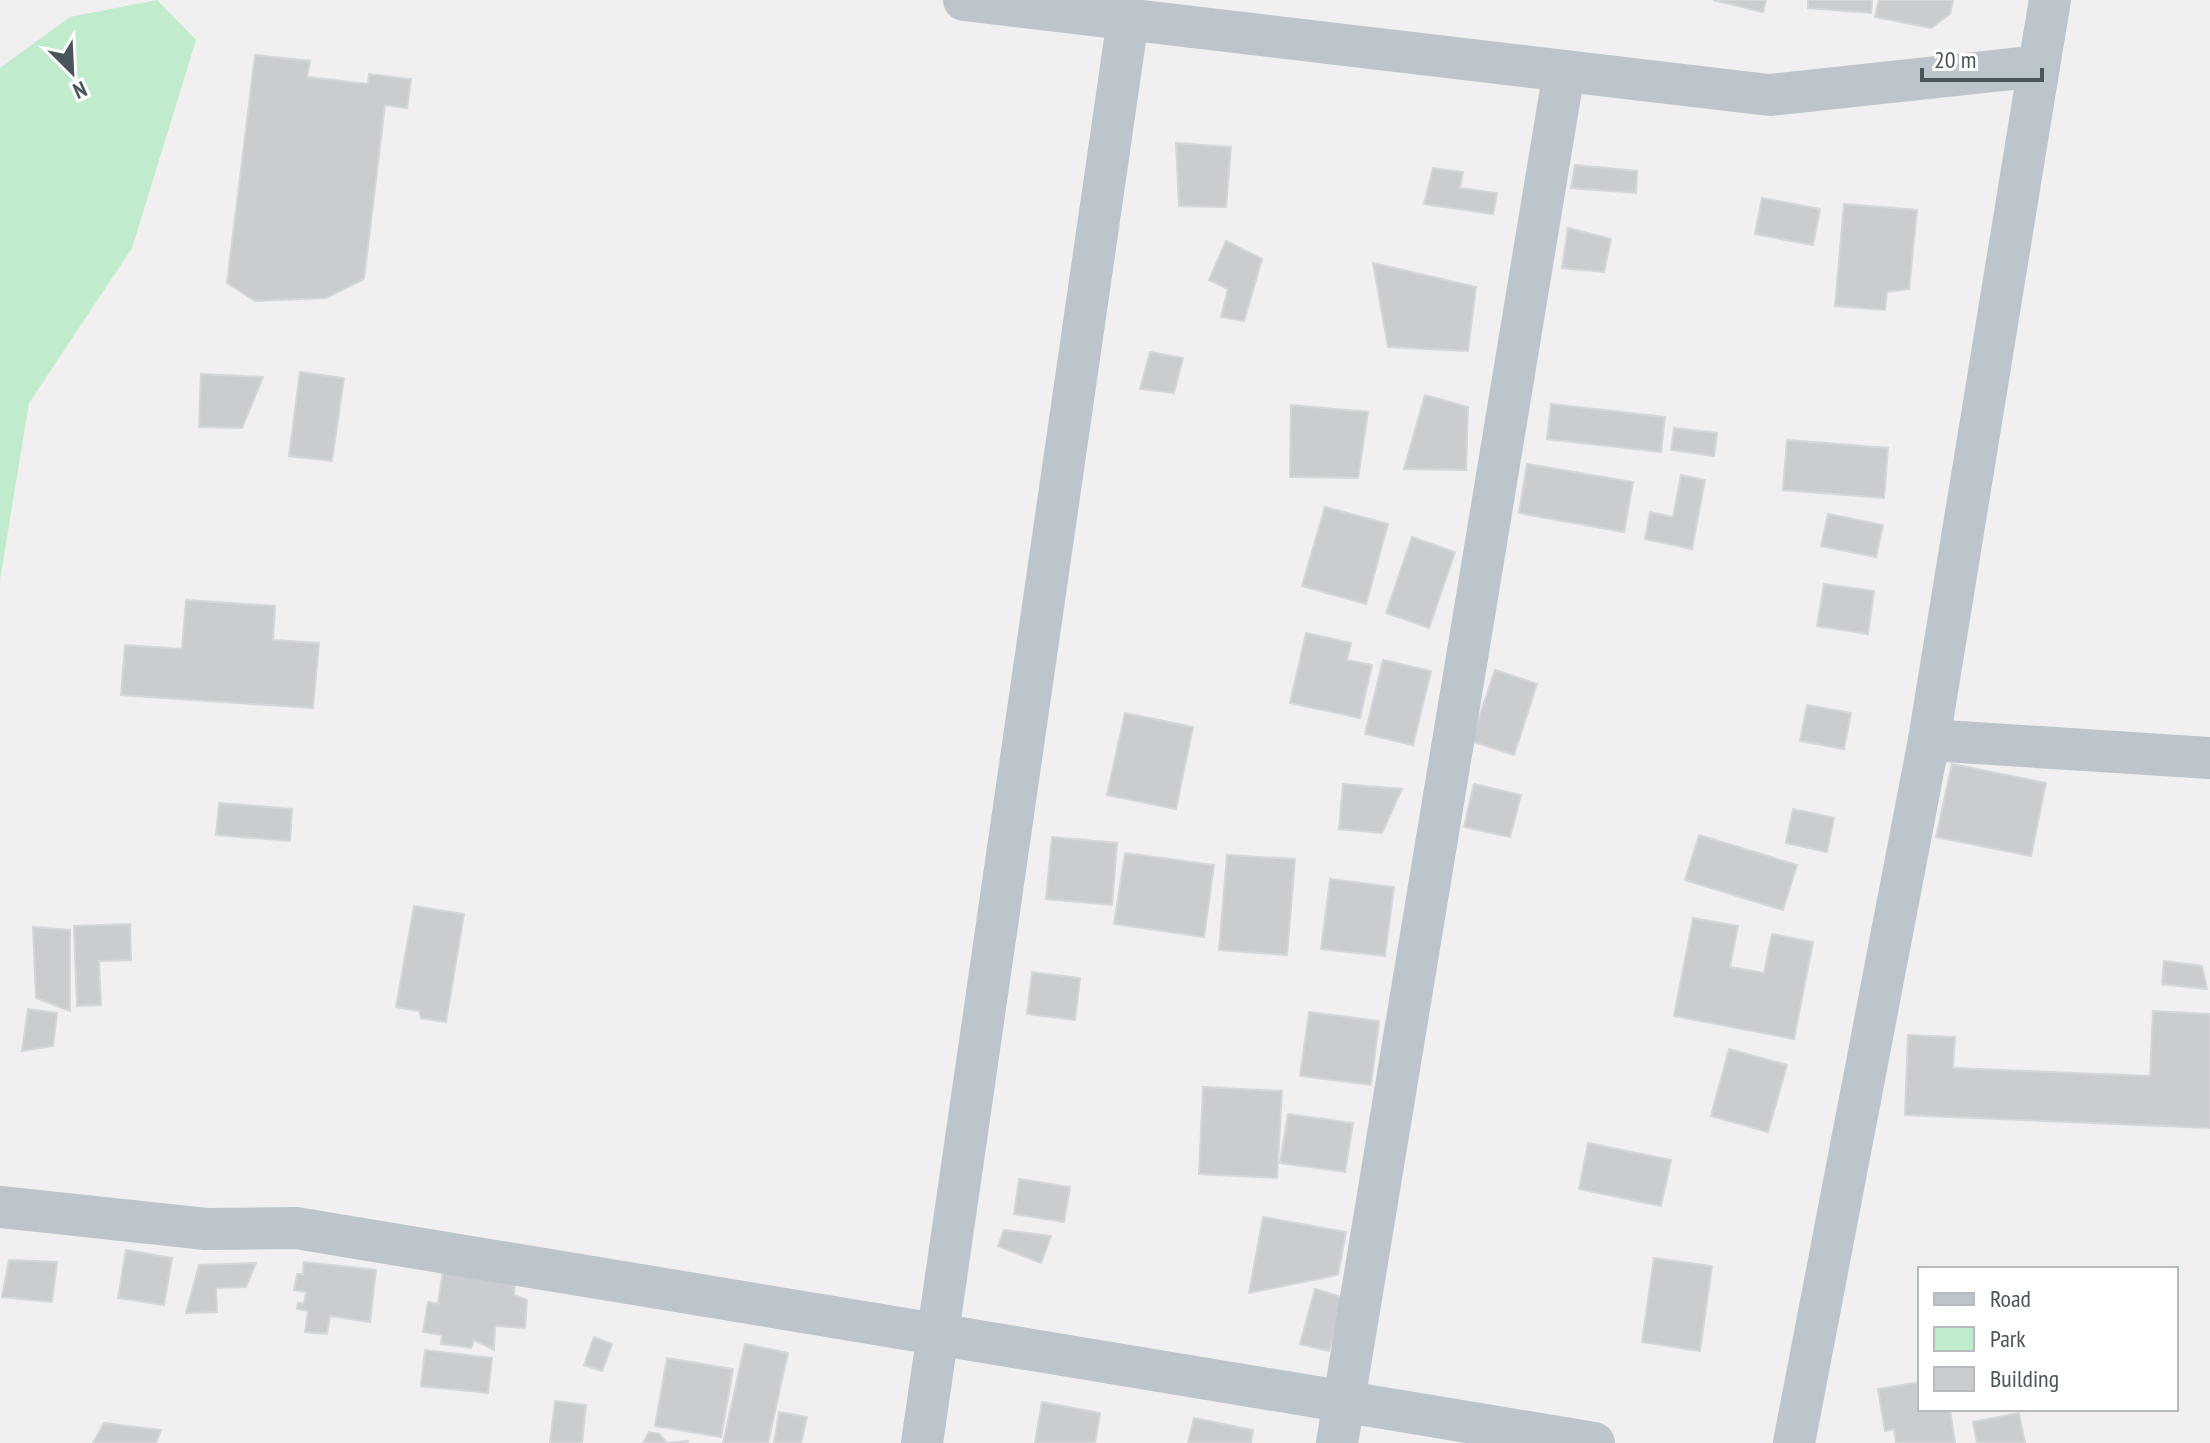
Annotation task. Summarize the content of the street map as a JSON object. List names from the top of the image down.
{
  "legend": ["Road", "Park", "Building"],
  "scale_bar": "20 m",
  "north": "bottom right"
}
